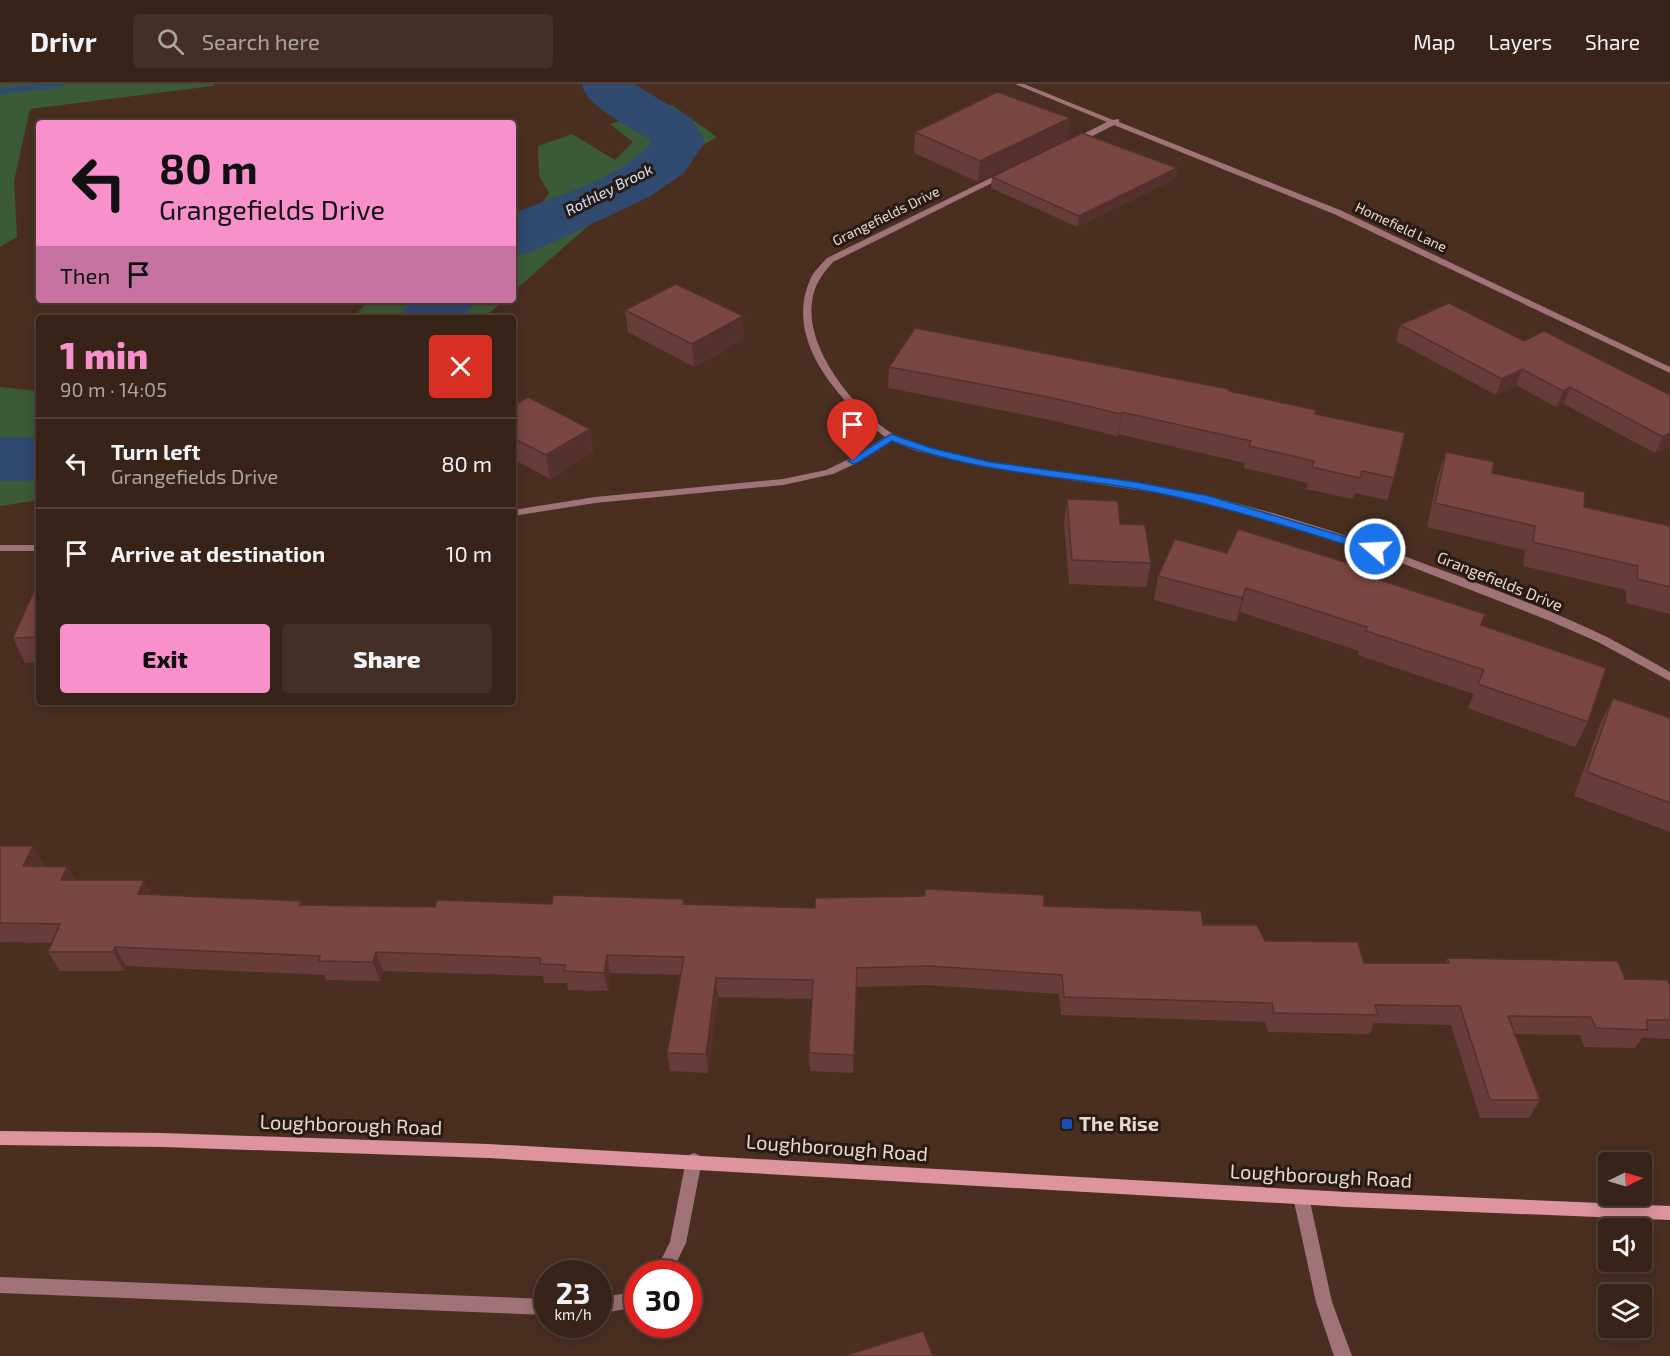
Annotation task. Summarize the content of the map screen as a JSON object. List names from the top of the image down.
{
  "streets": {
    "street": ["Grangefields Drive", "Homefield Lane", "Loughborough Road"]
  },
  "water": ["Rothley Brook"],
  "places": {
    "transit": ["The Rise"]
  },
  "north": "right",
  "page": {
    "header": "Drivr",
    "search": "Search here",
    "nav": ["Map", "Layers", "Share"],
    "turn": ["80 m", "Grangefields Drive"],
    "then": "Then",
    "heading": ["1 min", "90 m · 14:05"],
    "list": [
      {
        "name": "Turn left",
        "note": "Grangefields Drive",
        "value": "80 m"
      },
      {
        "name": "Arrive at destination",
        "value": "10 m"
      }
    ],
    "buttons": ["Exit", "Share"],
    "speed": "23 km/h",
    "limit": "30"
  }
}
